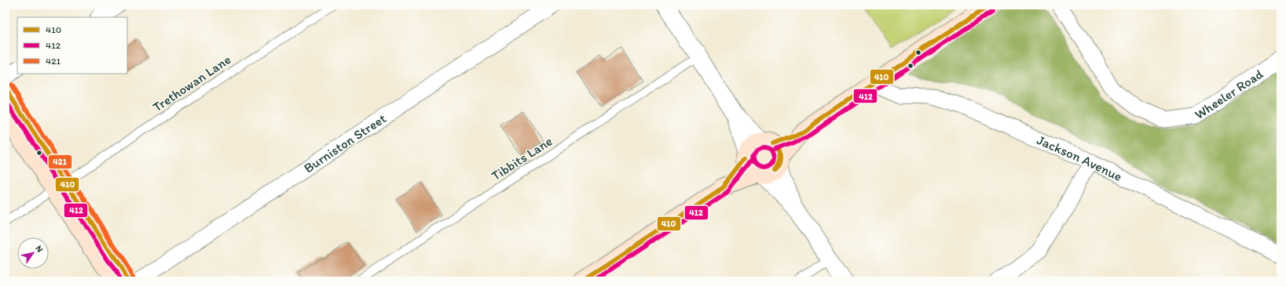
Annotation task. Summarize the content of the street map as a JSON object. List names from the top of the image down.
{
  "streets": {
    "street": ["Wheeler Road", "Burniston Street", "Jackson Avenue"],
    "lane": ["Trethowan Lane", "Tibbits Lane"]
  },
  "lines": ["transit line 410", "transit line 412", "transit line 421"],
  "legend": ["410", "412", "421"],
  "north": "top right"
}
